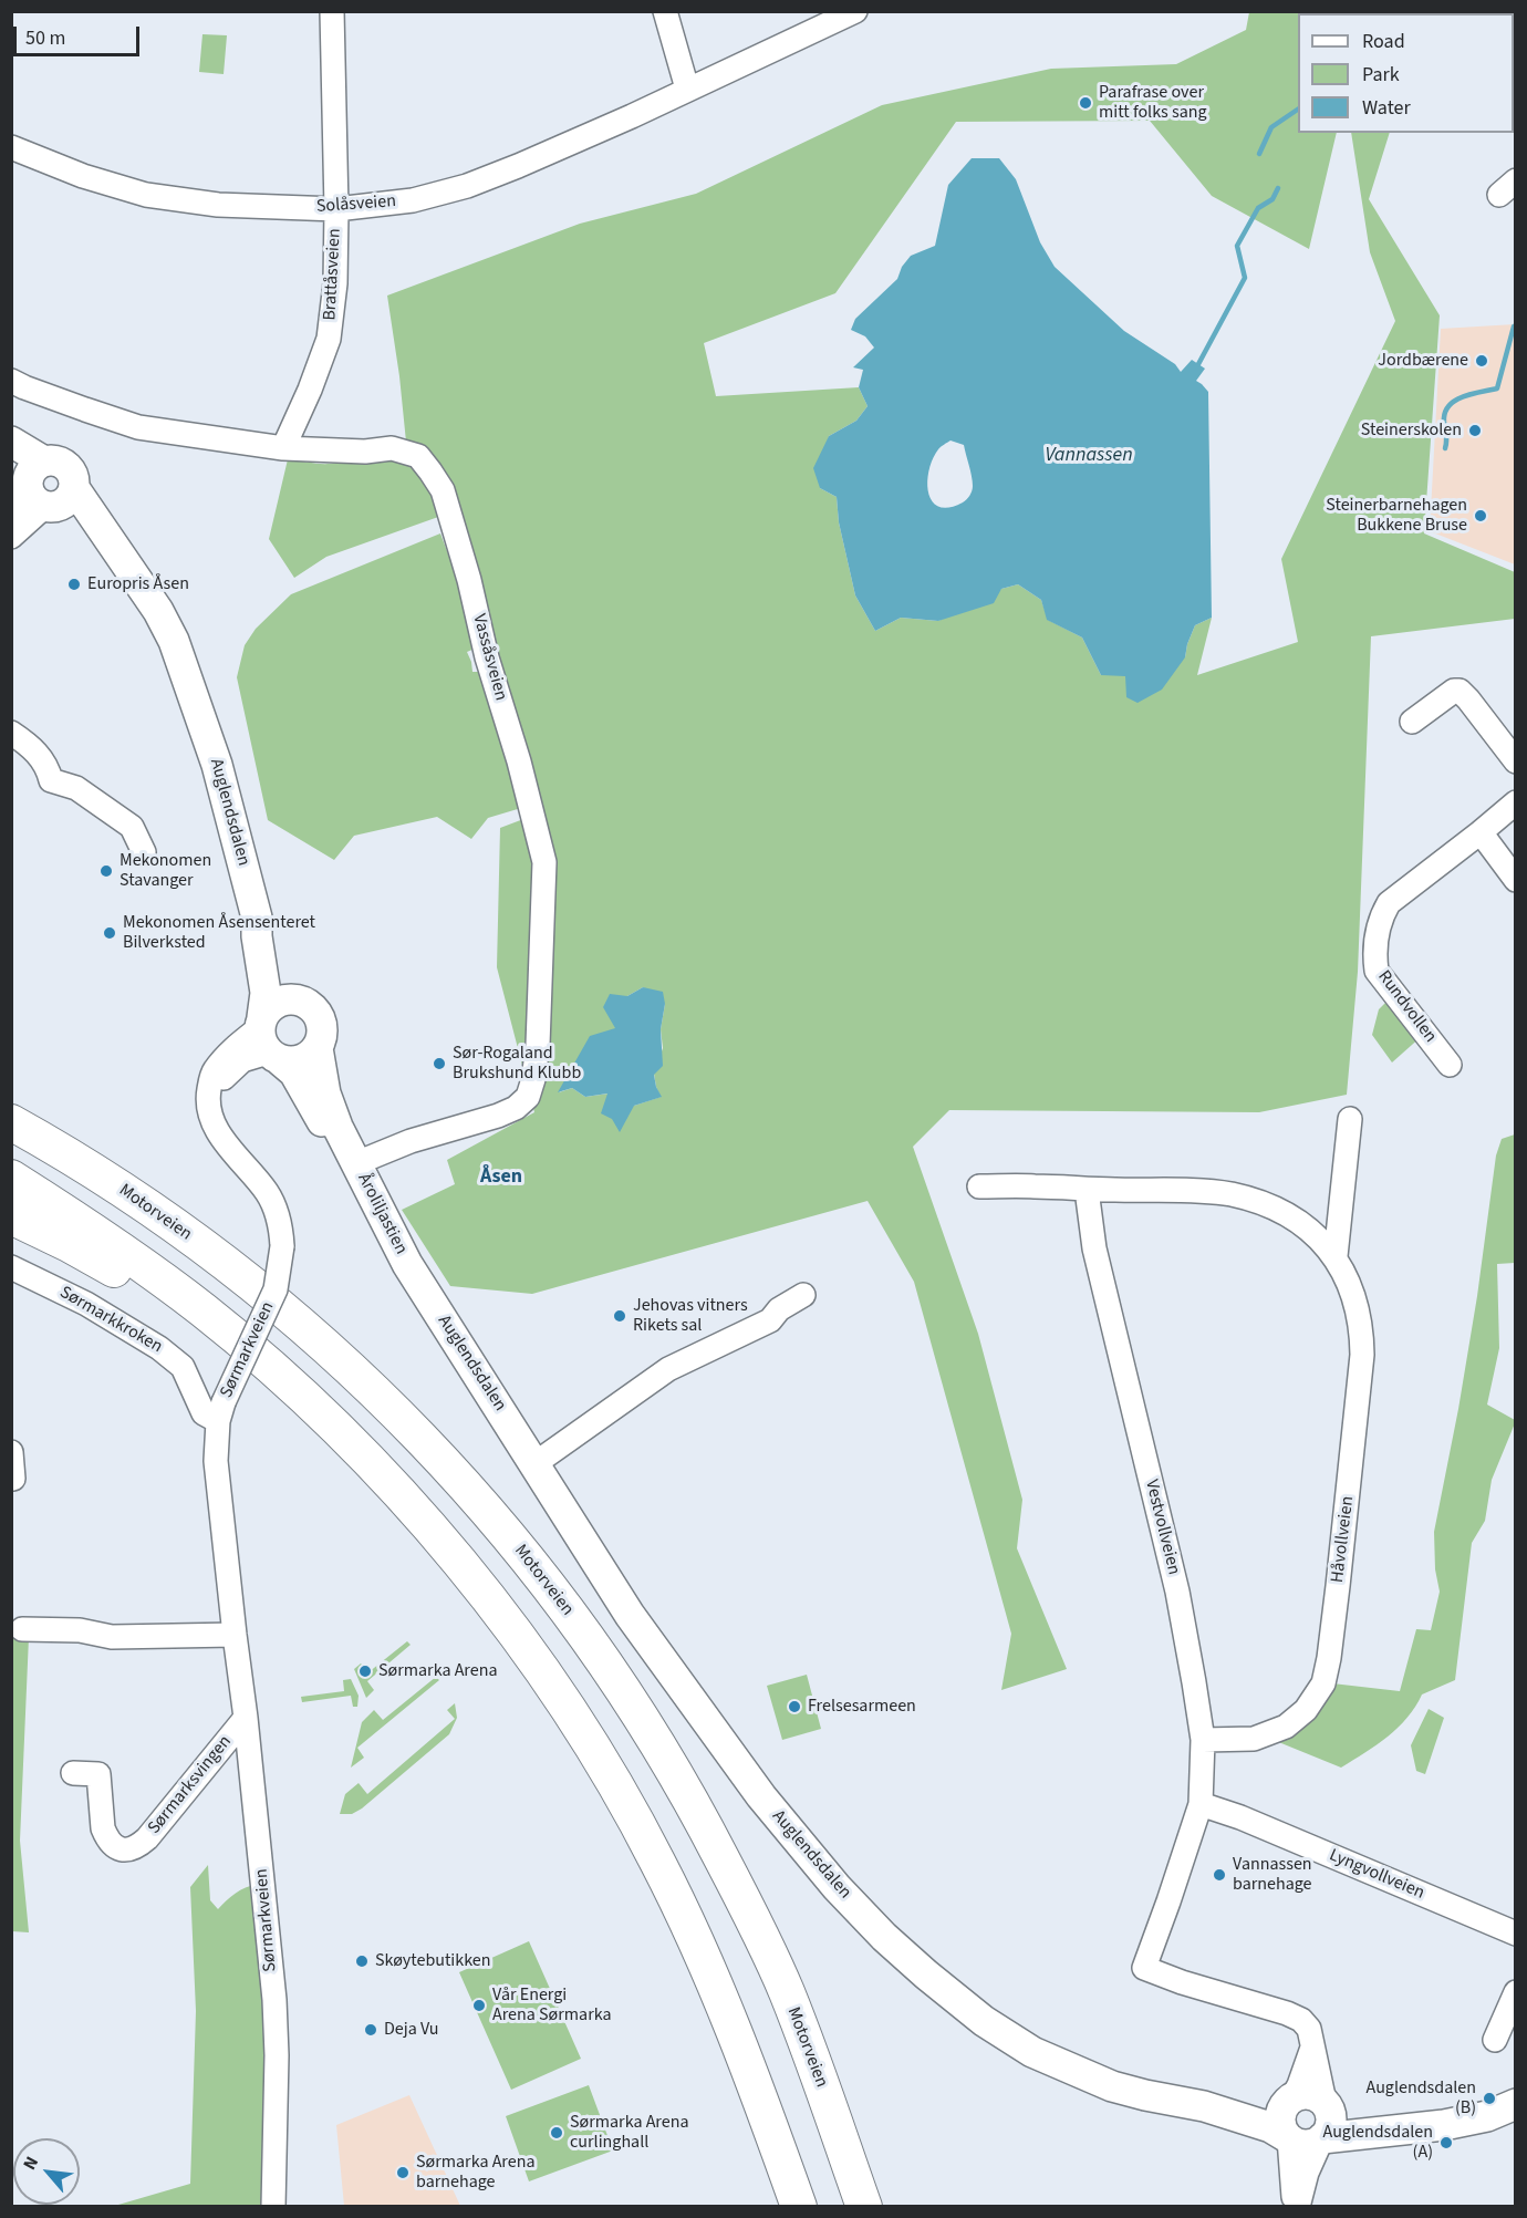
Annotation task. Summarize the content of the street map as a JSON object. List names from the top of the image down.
{
  "streets": {
    "highway": ["Motorveien"],
    "main road": ["Auglendsdalen", "Åroliljastien"],
    "street": [
      "Solåsveien",
      "Brattåsveien",
      "Vassåsveien",
      "Rundvollen",
      "Sørmarkkroken",
      "Sørmarkveien",
      "Vestvollveien",
      "Håvollveien",
      "Sørmarksvingen",
      "Lyngvollveien"
    ]
  },
  "crossings": [
    ["Solåsveien", "Brattåsveien"],
    ["Brattåsveien", "Vassåsveien"],
    ["Vassåsveien", "Åroliljastien"],
    ["Auglendsdalen", "Åroliljastien"],
    ["Åroliljastien", "Sørmarkveien"],
    ["Sørmarkkroken", "Sørmarkveien"],
    ["Sørmarkveien", "Sørmarksvingen"],
    ["Vestvollveien", "Håvollveien"],
    ["Vestvollveien", "Lyngvollveien"]
  ],
  "districts": ["Åsen"],
  "water": ["Vannassen"],
  "places": [
    "Parafrase over mitt folks sang",
    "Jordbærene",
    "Steinerskolen",
    "Steinerbarnehagen Bukkene Bruse",
    "Europris Åsen",
    "Mekonomen Stavanger",
    "Mekonomen Åsensenteret Bilverksted",
    "Sør-Rogaland Brukshund Klubb",
    "Jehovas vitners Rikets sal",
    "Sørmarka Arena",
    "Frelsesarmeen",
    "Vannassen barnehage",
    "Skøytebutikken",
    "Vår Energi Arena Sørmarka",
    "Deja Vu",
    "Auglendsdalen (B)",
    "Sørmarka Arena curlinghall",
    "Auglendsdalen (A)",
    "Sørmarka Arena barnehage"
  ],
  "legend": ["Road", "Park", "Water"],
  "scale_bar": "50 m",
  "north": "top left"
}
